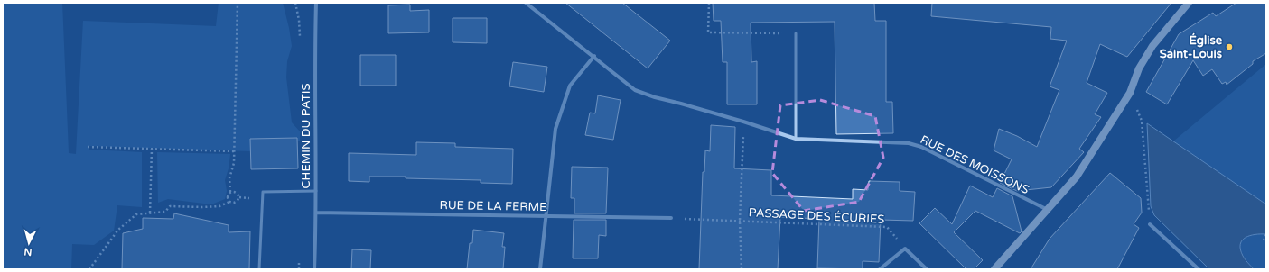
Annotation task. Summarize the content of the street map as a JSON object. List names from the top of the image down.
{
  "streets": {
    "street": ["CHEMIN DU PATIS", "RUE DES MOISSONS", "RUE DE LA FERME"],
    "path": ["PASSAGE DES ÉCURIES"]
  },
  "crossings": [
    ["CHEMIN DU PATIS", "RUE DE LA FERME"],
    ["RUE DE LA FERME", "PASSAGE DES ÉCURIES"]
  ],
  "places": ["Église Saint-Louis"],
  "north": "bottom"
}
